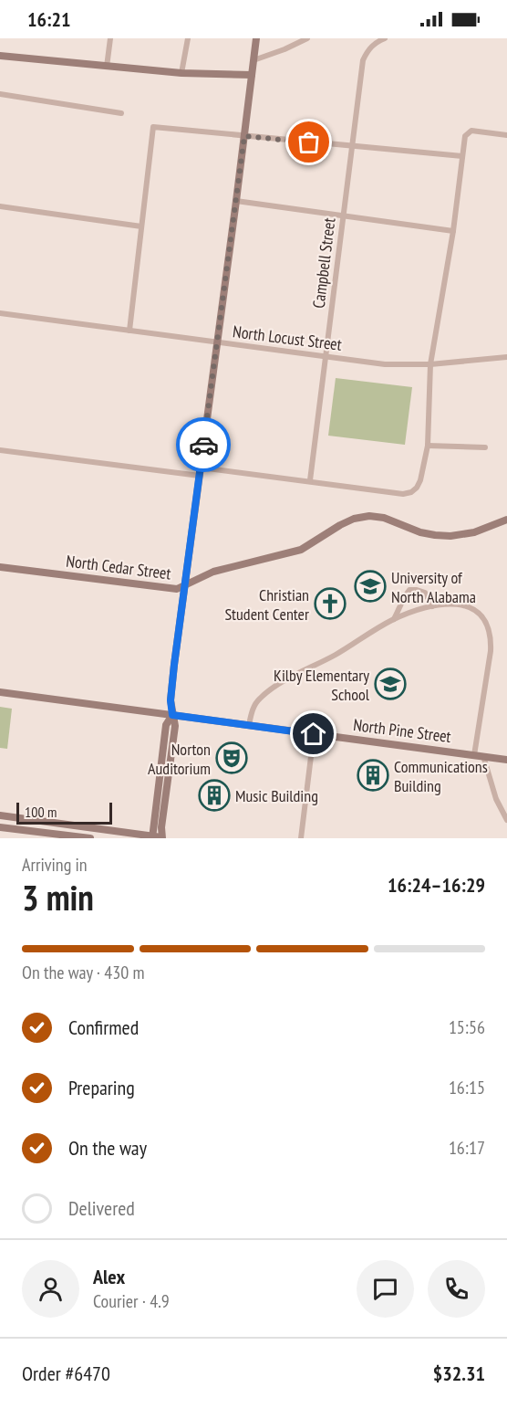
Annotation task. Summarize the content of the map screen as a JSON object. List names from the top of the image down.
{
  "streets": {
    "street": [
      "Campbell Street",
      "North Locust Street",
      "North Cedar Street",
      "North Pine Street"
    ]
  },
  "crossings": [
    ["Campbell Street", "North Locust Street"]
  ],
  "places": {
    "school or university": ["University of North Alabama", "Kilby Elementary School"],
    "church": ["Christian Student Center"],
    "theatre": ["Norton Auditorium"],
    "building": ["Communications Building", "Music Building"]
  },
  "scale_bar": "100 m",
  "page": {
    "status": "16:21",
    "scale": "100 m",
    "heading": ["3 min", "Arriving in", "16:24–16:29"],
    "panel": [
      "Alex",
      "Courier · 4.9",
      "Order #6470",
      "$32.31"
    ],
    "bar": "On the way · 430 m",
    "list": [
      ["Confirmed", "15:56"],
      ["Preparing", "16:15"],
      ["On the way", "16:17"],
      "Delivered"
    ]
  }
}
